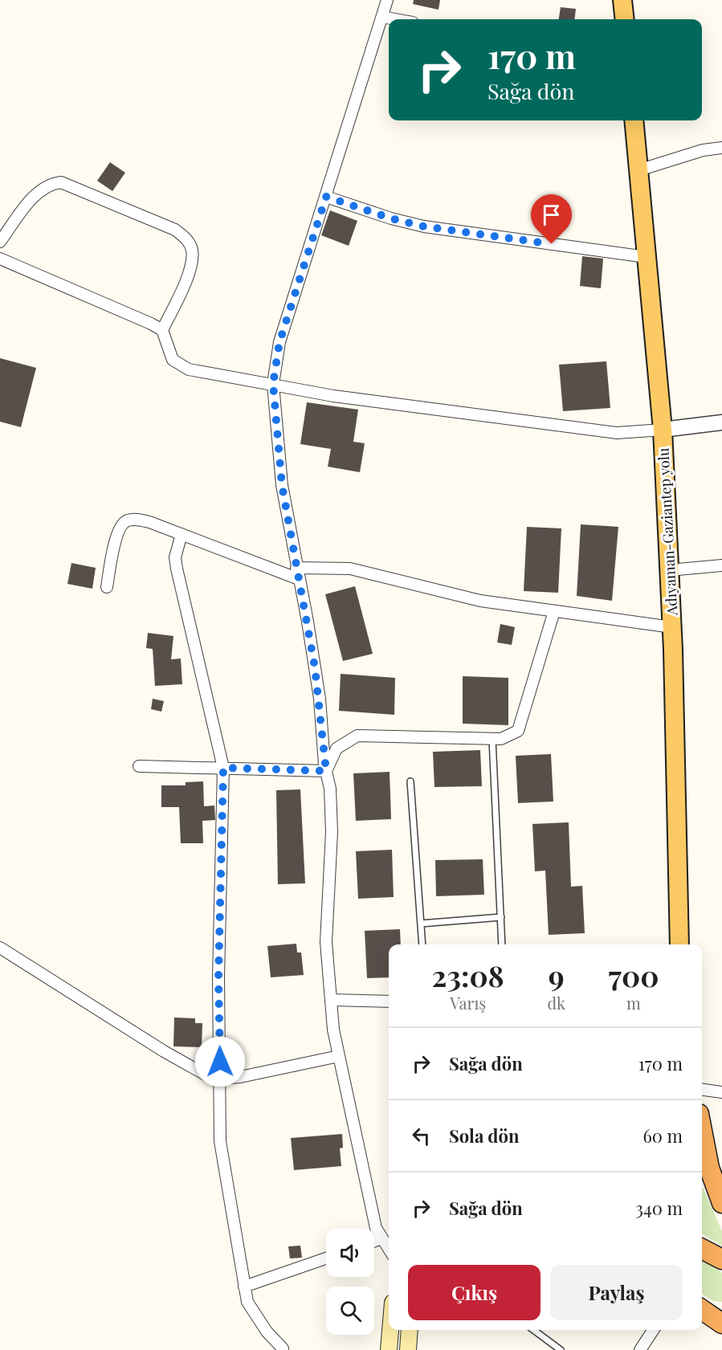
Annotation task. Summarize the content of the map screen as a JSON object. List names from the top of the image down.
{
  "streets": {
    "main road": ["Adıyaman-Gaziantep yolu"]
  },
  "page": {
    "turn": ["170 m", "Sağa dön"],
    "eta": [
      "23:08",
      "Varış",
      "9",
      "dk",
      "700",
      "m"
    ],
    "list": [
      {
        "name": "Sağa dön",
        "value": "170 m"
      },
      {
        "name": "Sola dön",
        "value": "60 m"
      },
      {
        "name": "Sağa dön",
        "value": "340 m"
      }
    ],
    "buttons": ["Çıkış", "Paylaş"]
  }
}
